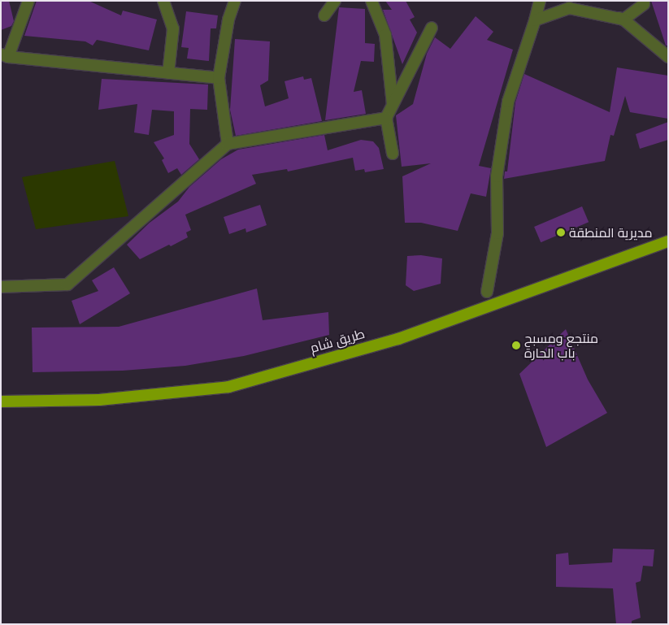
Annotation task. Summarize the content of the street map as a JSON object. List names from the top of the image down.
{
  "streets": {
    "main road": ["طريق شام"]
  },
  "places": ["مديرية المنطقة", "منتجع ومسبح باب الحارة"]
}
